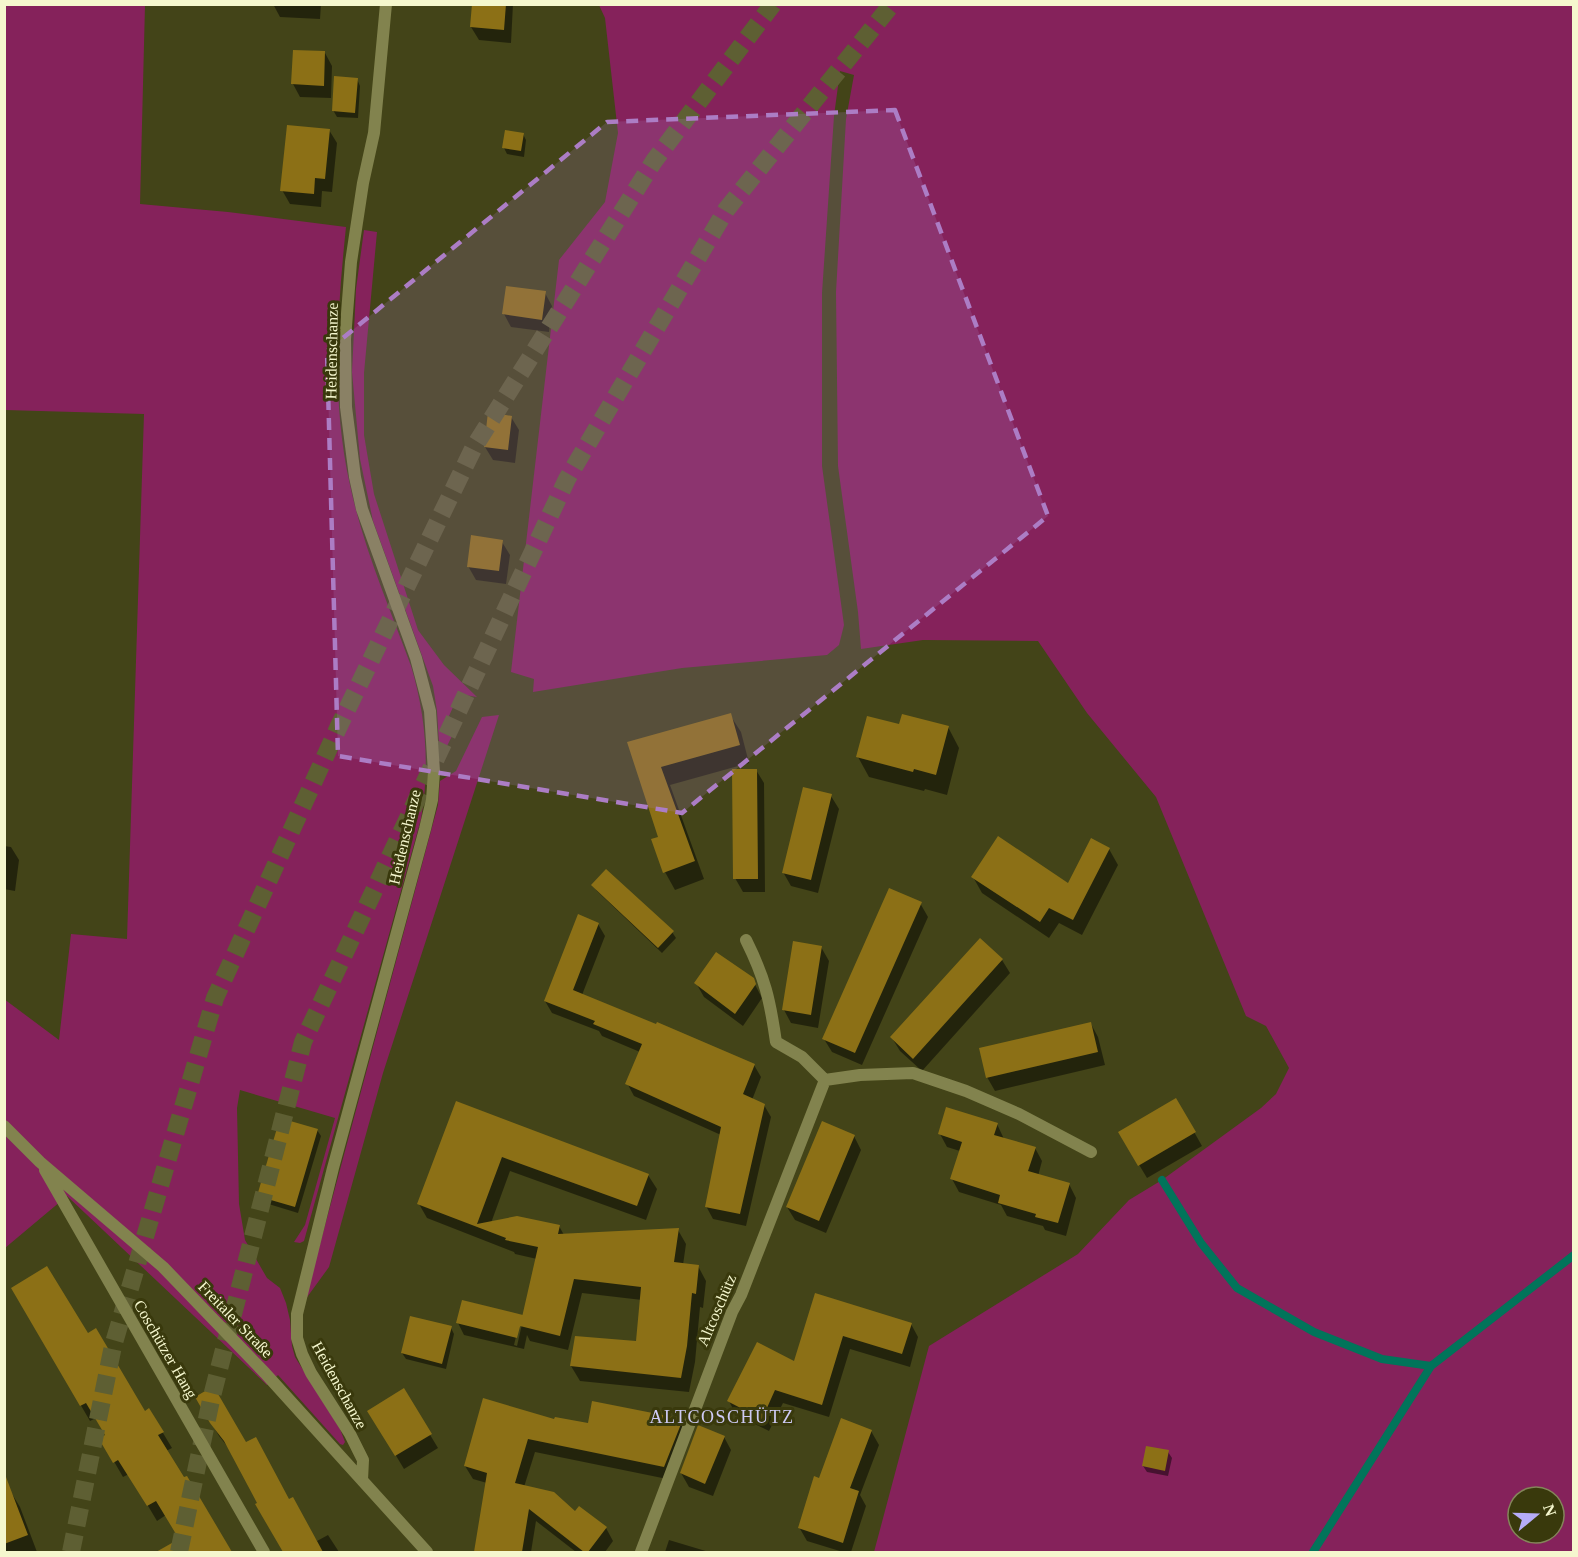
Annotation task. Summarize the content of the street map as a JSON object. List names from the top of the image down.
{
  "streets": {
    "street": [
      "Heidenschanze",
      "Altcoschütz",
      "Freitaler Straße",
      "Coschützer Hang"
    ]
  },
  "crossings": [
    ["Heidenschanze", "Freitaler Straße"],
    ["Freitaler Straße", "Coschützer Hang"]
  ],
  "districts": ["ALTCOSCHÜTZ"],
  "north": "right"
}
